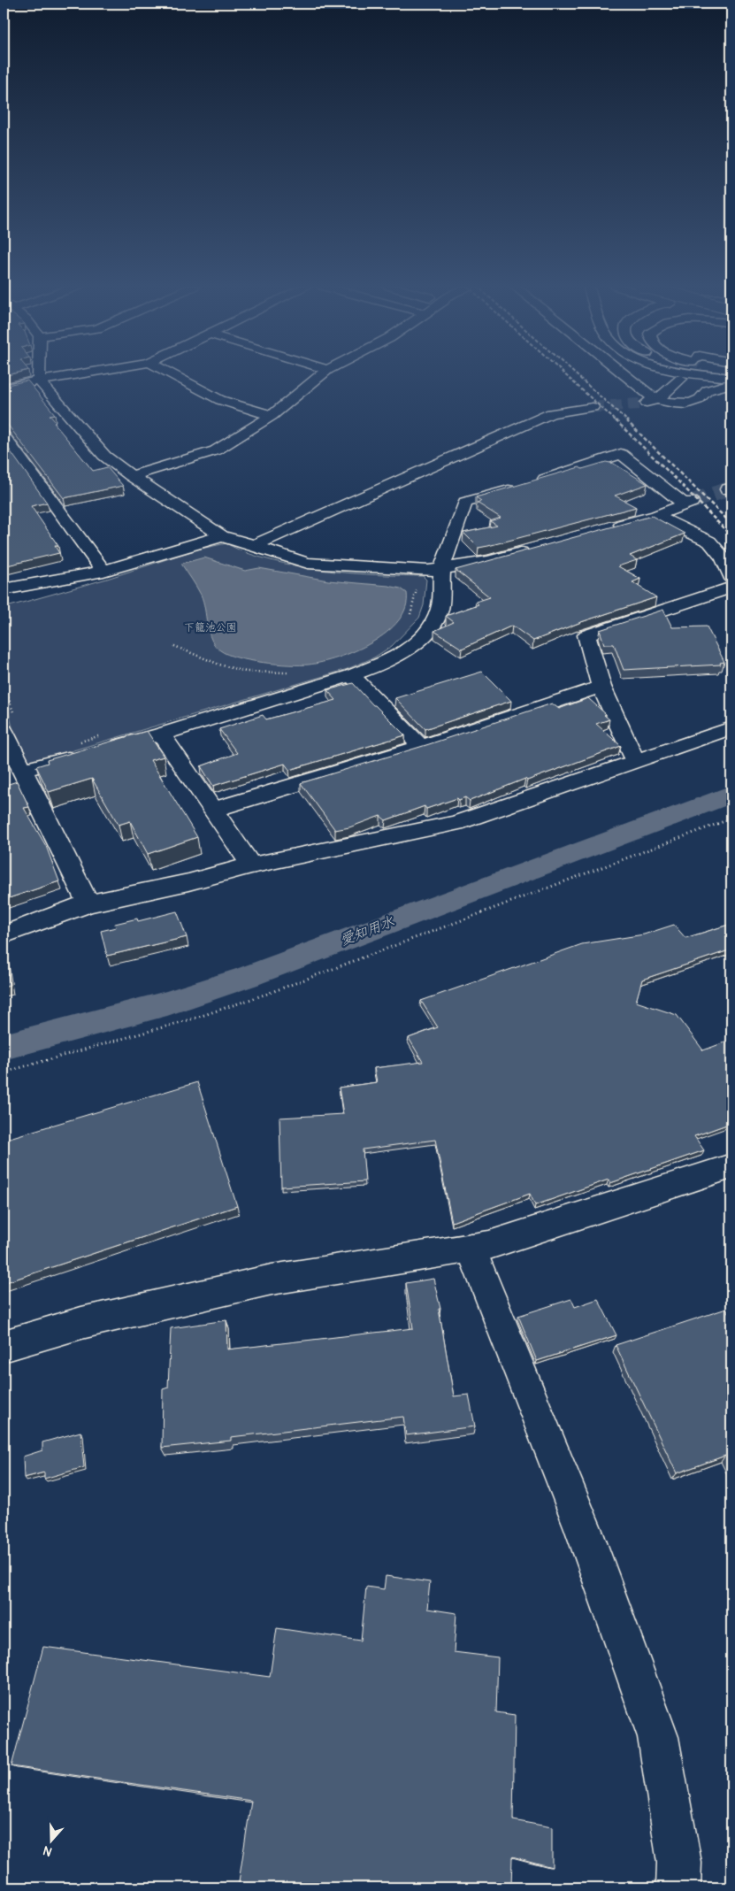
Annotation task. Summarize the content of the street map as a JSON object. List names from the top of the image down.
{
  "water": ["愛知用水"],
  "parks": ["下籠池公園"],
  "north": "bottom"
}
